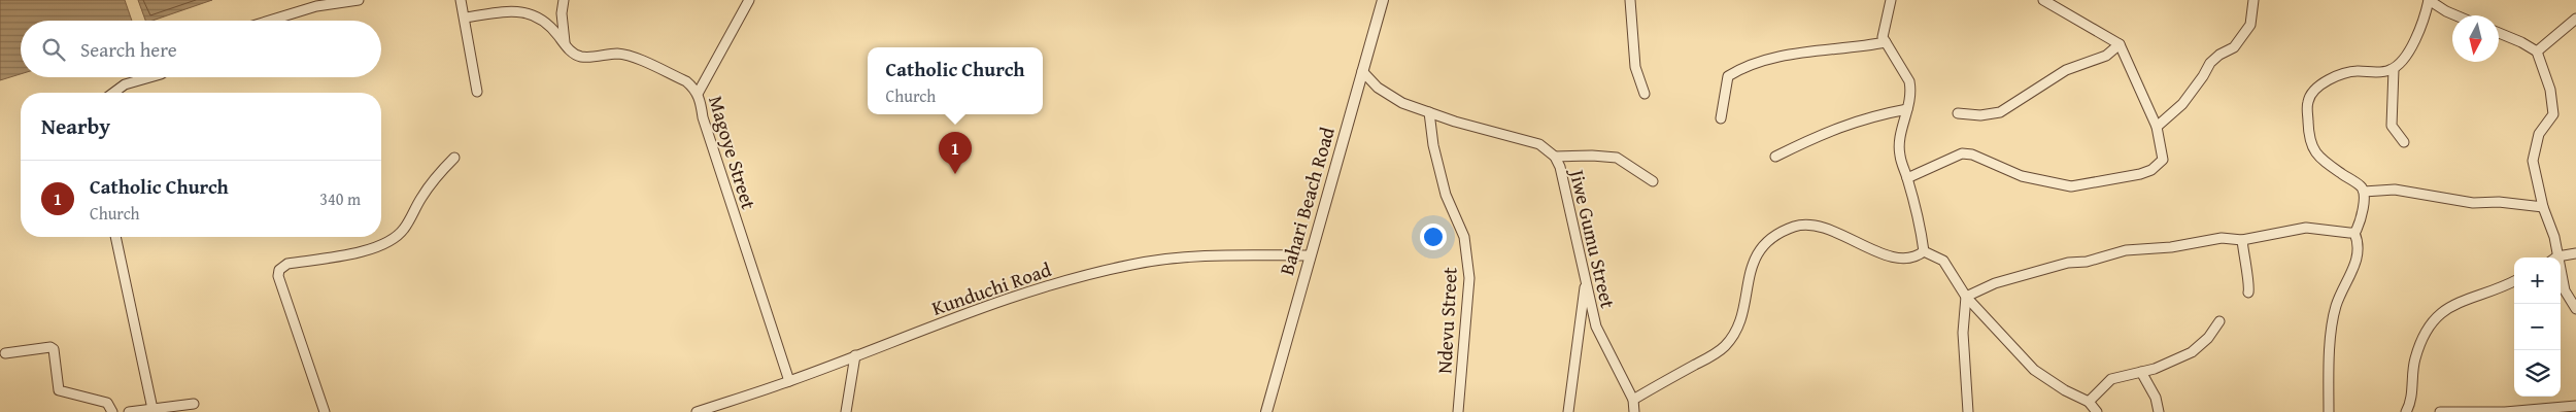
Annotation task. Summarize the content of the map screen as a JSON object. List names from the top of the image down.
{
  "streets": {
    "street": [
      "Magoye Street",
      "Bahari Beach Road",
      "Jiwe Gumu Street",
      "Kunduchi Road",
      "Ndevu Street"
    ]
  },
  "crossings": [
    ["Magoye Street", "Kunduchi Road"],
    ["Bahari Beach Road", "Jiwe Gumu Street"],
    ["Bahari Beach Road", "Kunduchi Road"],
    ["Jiwe Gumu Street", "Ndevu Street"]
  ],
  "north": "bottom",
  "page": {
    "search": "Search here",
    "popup": ["Catholic Church", "Church"],
    "heading": "Nearby",
    "pins": "1",
    "list": [
      {
        "mark": "1",
        "name": "Catholic Church",
        "note": "Church",
        "value": "340 m"
      }
    ],
    "map_buttons": ["+", "−"]
  }
}
